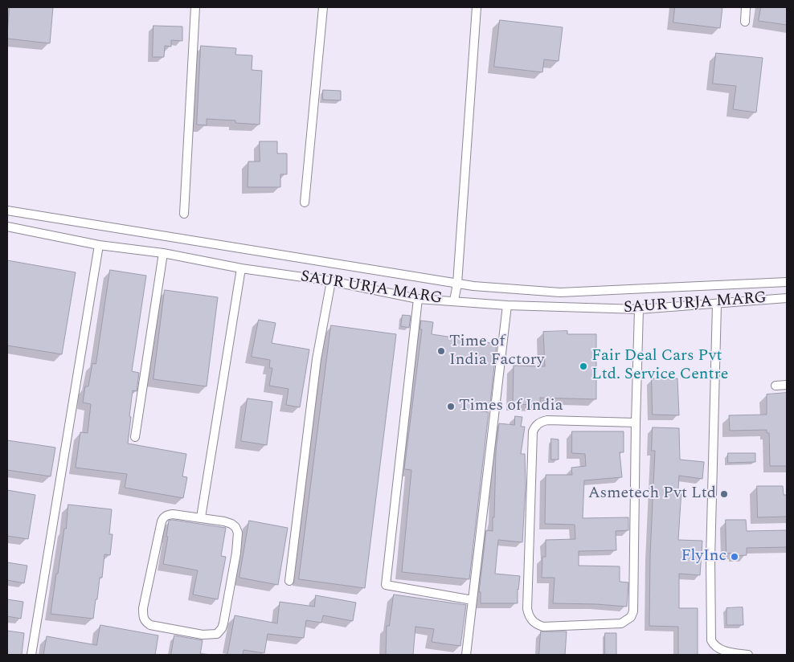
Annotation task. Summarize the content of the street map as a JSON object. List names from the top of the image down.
{
  "streets": {
    "street": ["SAUR URJA MARG"]
  },
  "places": [
    "Time of India Factory",
    "Fair Deal Cars Pvt Ltd. Service Centre",
    "Times of India",
    "Asmetech Pvt Ltd",
    "FlyInc"
  ]
}
